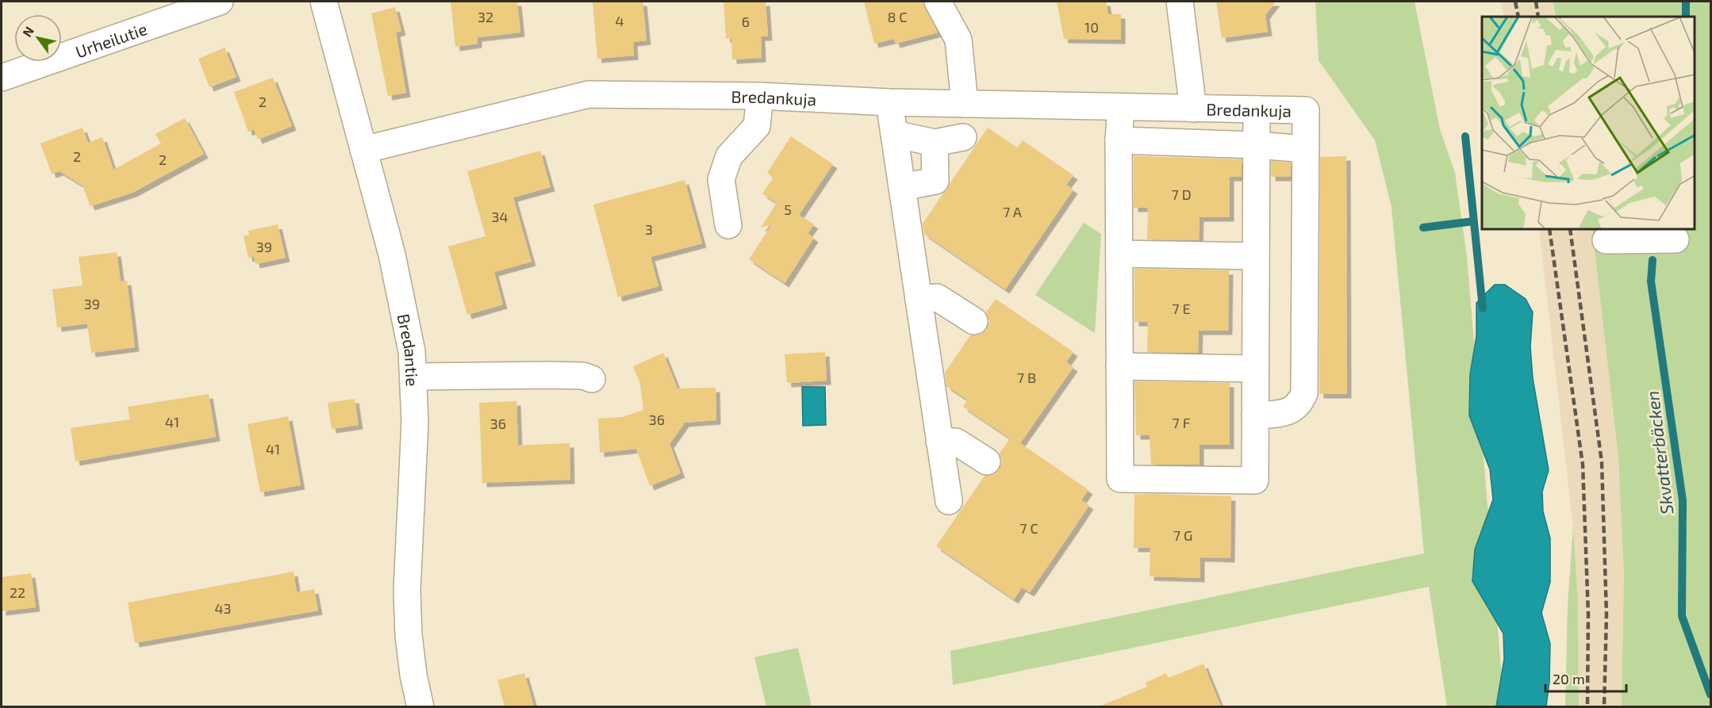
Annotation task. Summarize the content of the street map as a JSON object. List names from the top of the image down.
{
  "streets": {
    "street": ["Urheilutie", "Bredankuja", "Bredantie"]
  },
  "crossings": [
    ["Bredankuja", "Bredantie"]
  ],
  "water": ["Skvatterbäcken"],
  "house_numbers": [
    "32",
    "8 C",
    "4",
    "6",
    "10",
    "2",
    "2",
    "2",
    "7 D",
    "5",
    "7 A",
    "34",
    "3",
    "39",
    "39",
    "7 E",
    "7 B",
    "36",
    "41",
    "7 F",
    "36",
    "41",
    "7 C",
    "7 G",
    "22",
    "43"
  ],
  "scale_bar": "20 m",
  "north": "top left"
}
